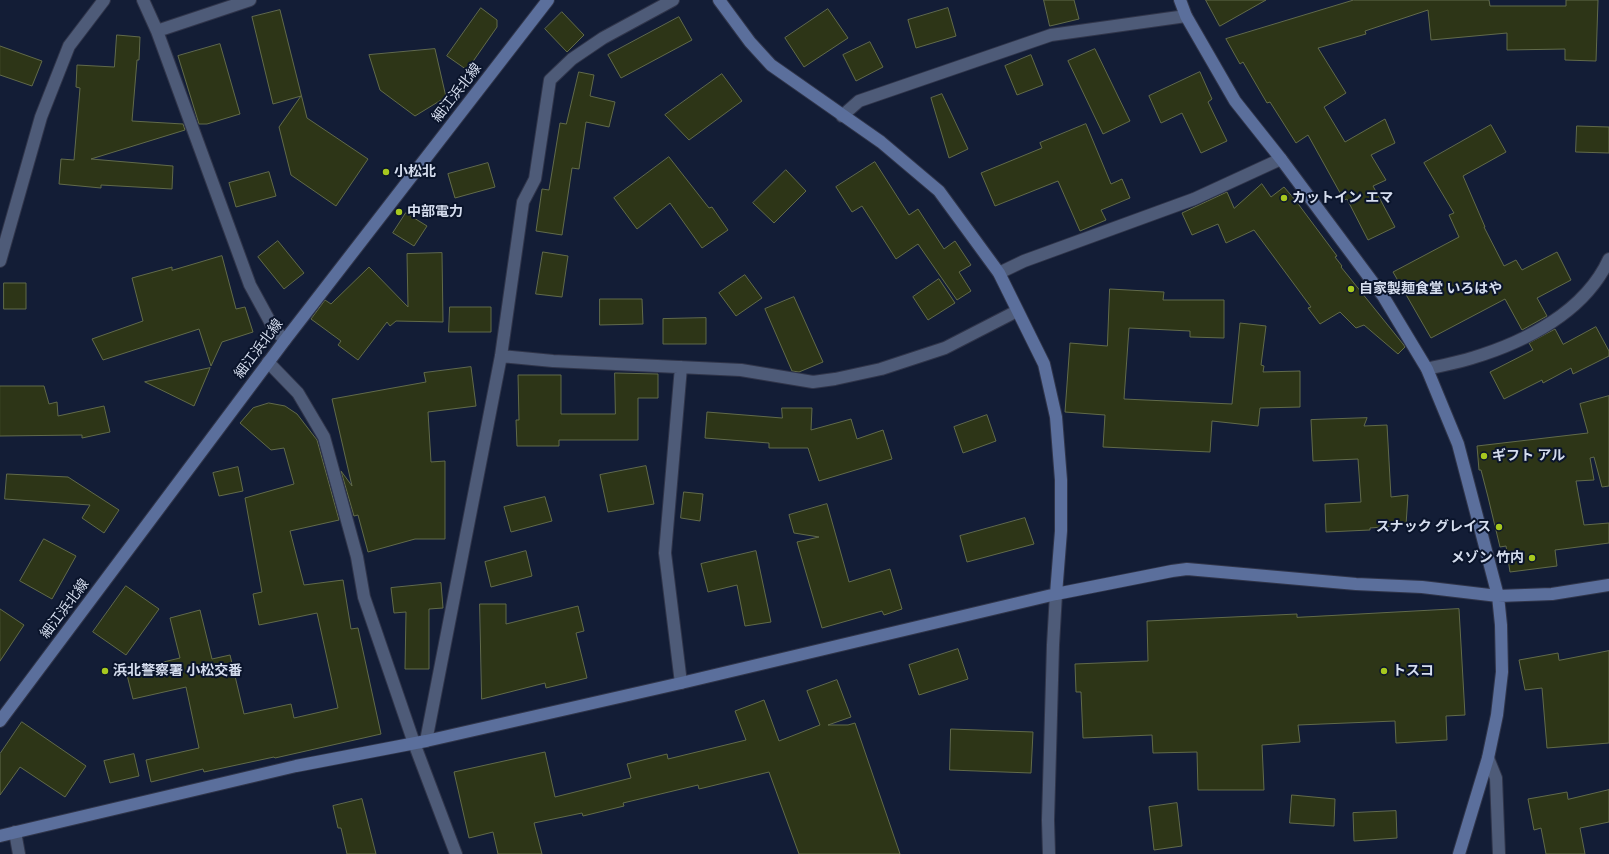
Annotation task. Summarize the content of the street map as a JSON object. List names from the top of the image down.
{
  "streets": {
    "street": ["細江浜北線"]
  },
  "places": [
    "小松北",
    "カットイン エマ",
    "中部電力",
    "自家製麺食堂 いろはや",
    "ギフト アル",
    "スナック グレイス",
    "メゾン 竹内",
    "浜北警察署 小松交番",
    "トスコ"
  ]
}
